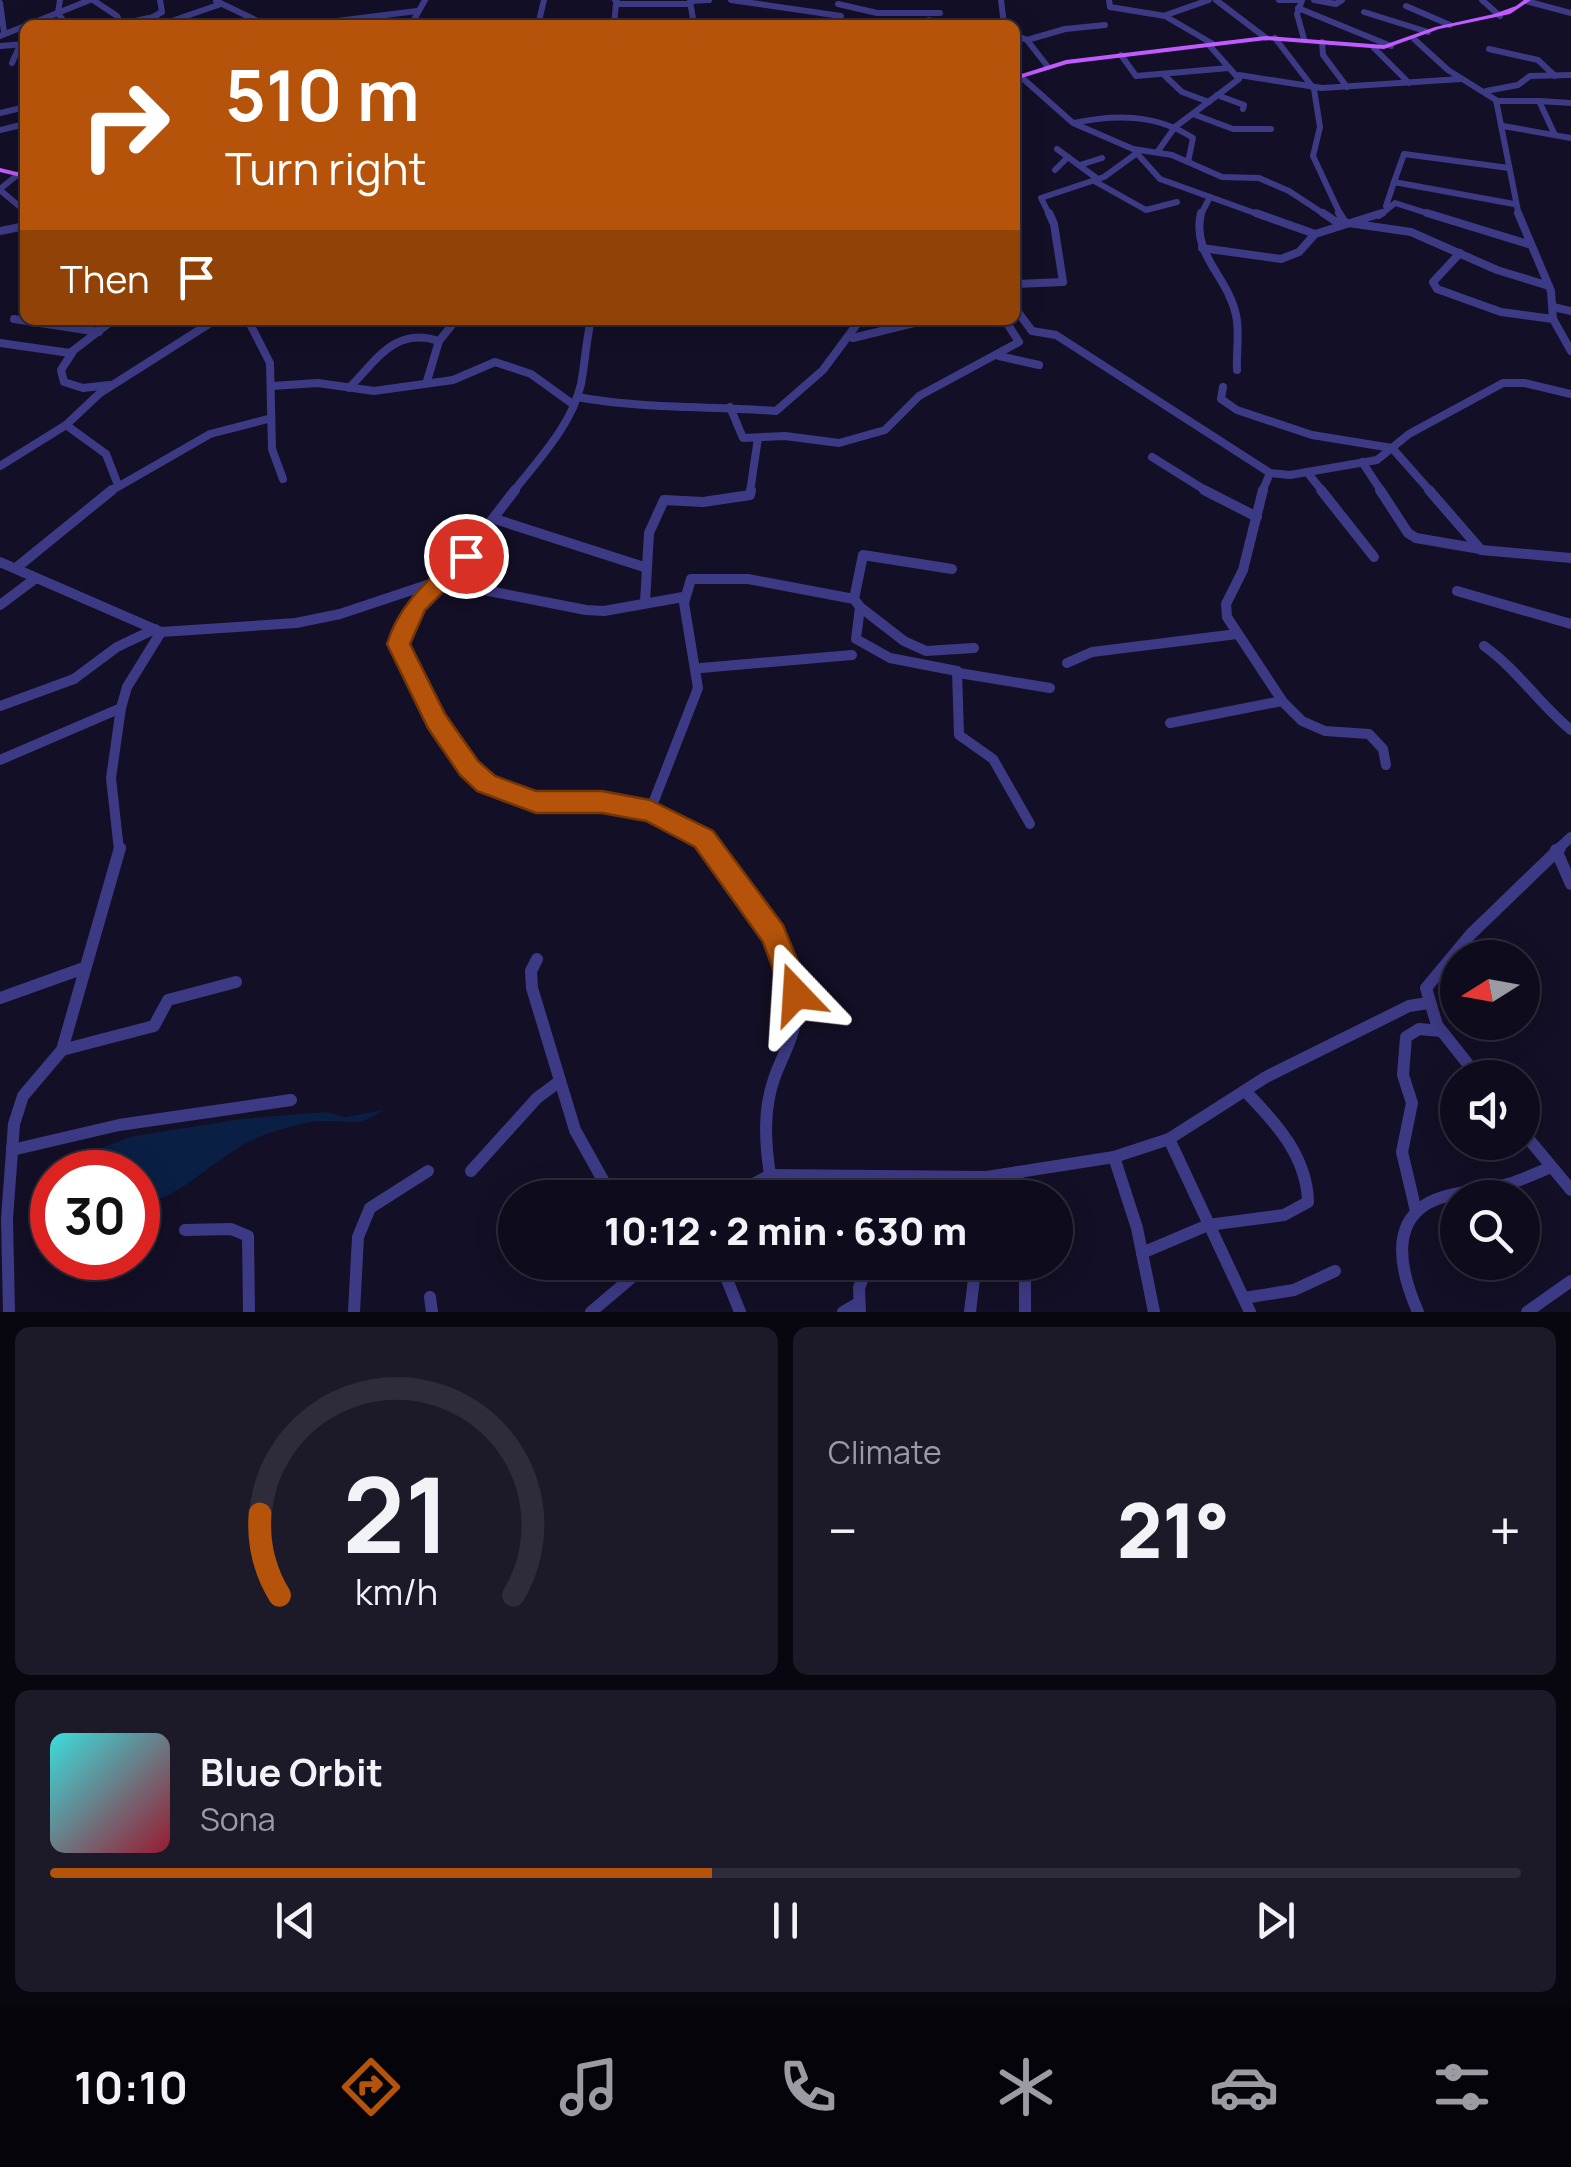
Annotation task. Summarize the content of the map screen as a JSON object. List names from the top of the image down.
{
  "north": "left",
  "page": {
    "turn": ["510 m", "Turn right"],
    "then": "Then",
    "limit": "30",
    "trip": "10:12 · 2 min · 630 m",
    "tile": "Climate",
    "heat": ["−", "21°", "+"],
    "song": ["Blue Orbit", "Sona"],
    "tabs": "10:10",
    "gauge": ["21", "km/h"]
  }
}
